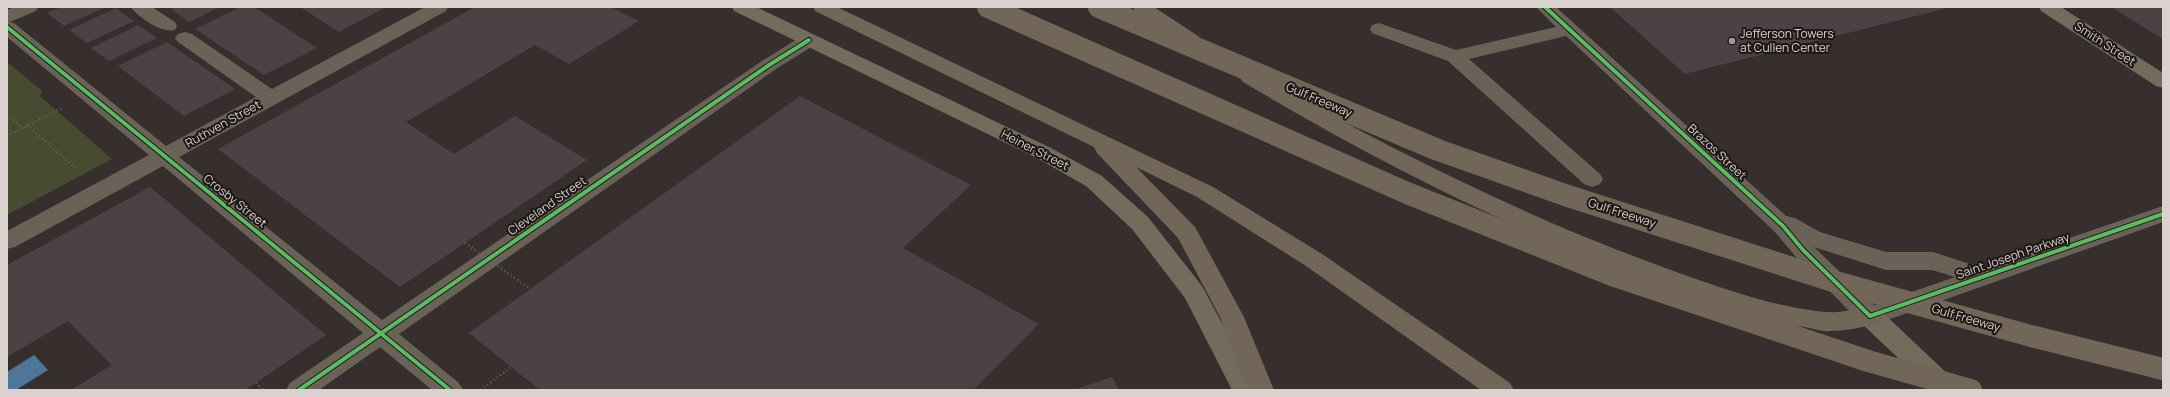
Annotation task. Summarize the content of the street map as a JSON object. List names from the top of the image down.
{
  "streets": {
    "highway": ["Gulf Freeway"],
    "main road": ["Smith Street", "Heiner Street", "Brazos Street"],
    "street": [
      "Ruthven Street",
      "Crosby Street",
      "Cleveland Street",
      "Saint Joseph Parkway"
    ]
  },
  "crossings": [
    ["Ruthven Street", "Crosby Street"],
    ["Heiner Street", "Cleveland Street"],
    ["Brazos Street", "Saint Joseph Parkway"],
    ["Crosby Street", "Cleveland Street"]
  ],
  "places": ["Jefferson Towers at Cullen Center"]
}
